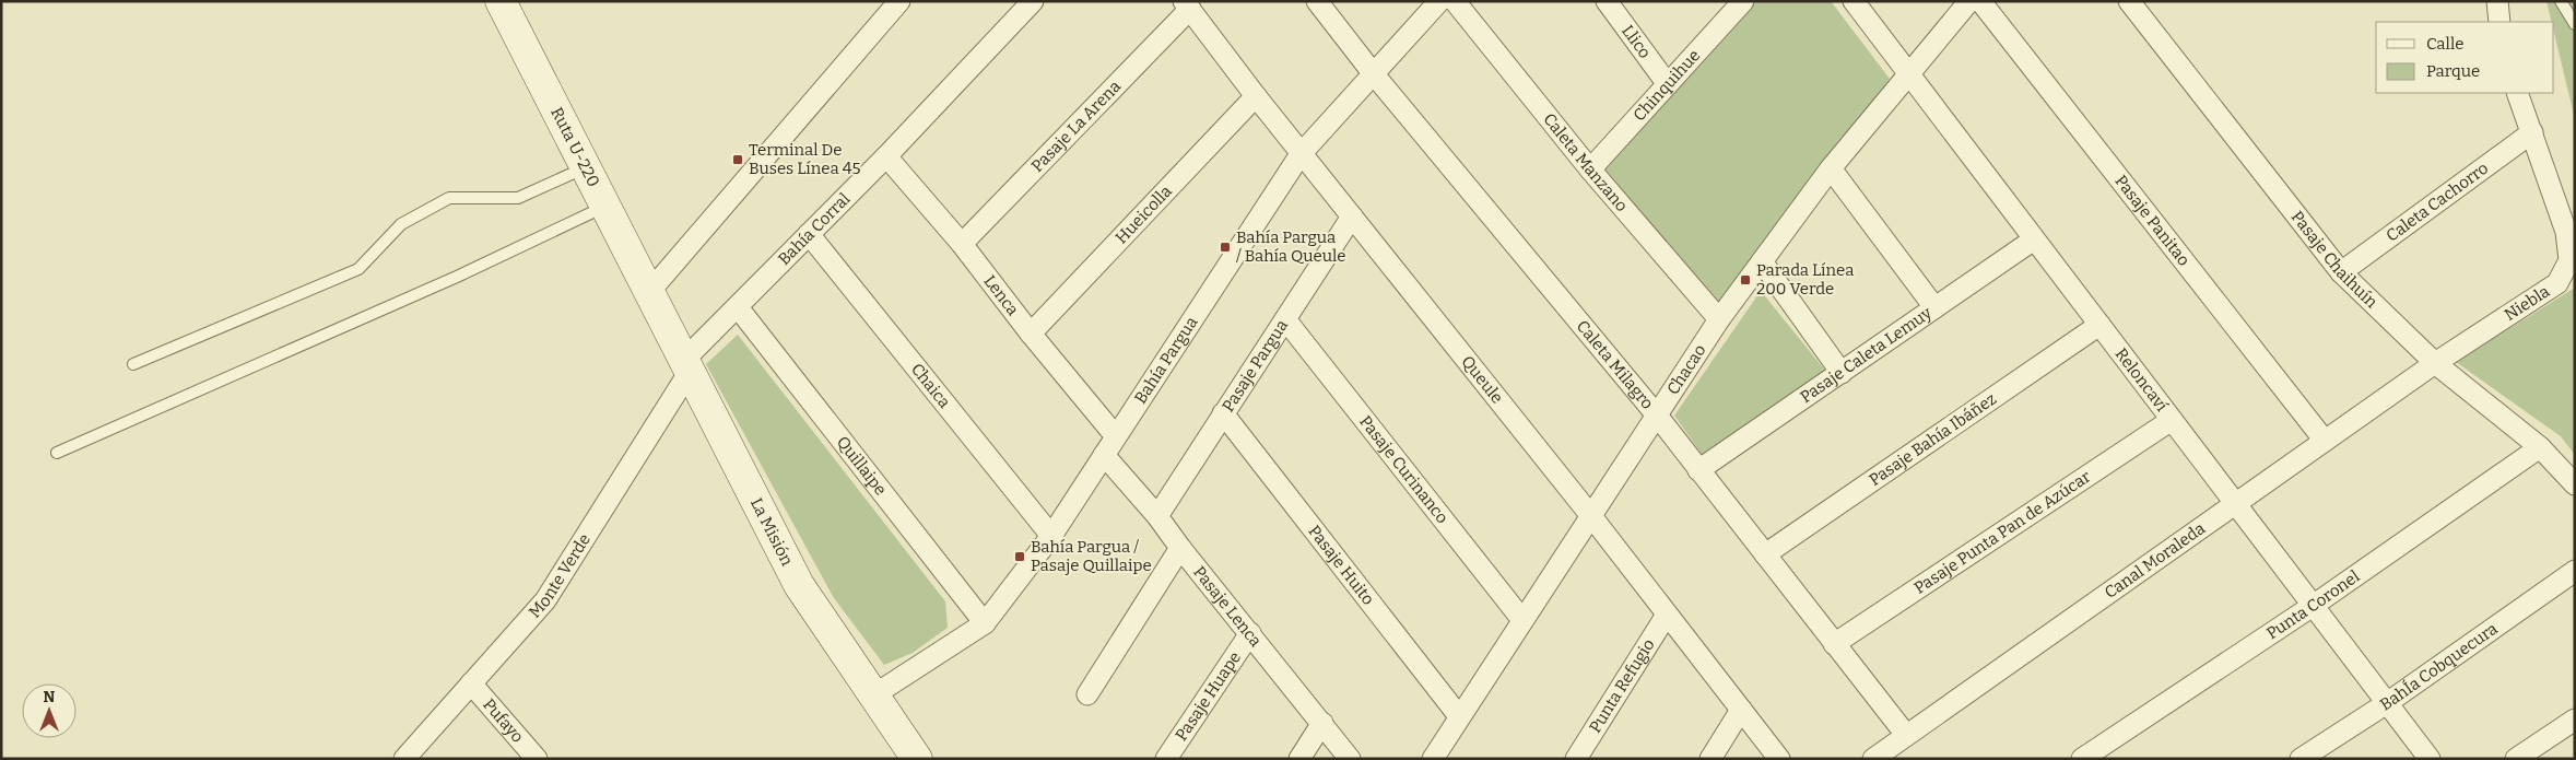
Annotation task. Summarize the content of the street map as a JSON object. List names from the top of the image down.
{
  "streets": {
    "street": [
      "Llico",
      "Chinquihue",
      "Pasaje La Arena",
      "Ruta U-220",
      "Caleta Manzano",
      "Caleta Cachorro",
      "Hueicolla",
      "Pasaje Panitao",
      "Bahía Corral",
      "Pasaje Chaihuín",
      "Lenca",
      "Niebla",
      "Pasaje Caleta Lemuy",
      "Bahía Pargua",
      "Caleta Milagro",
      "Pasaje Pargua",
      "Chacao",
      "Queule",
      "Reloncaví",
      "Chaica",
      "Pasaje Bahía Ibáñez",
      "Quillaipe",
      "Pasaje Curinanco",
      "La Misión",
      "Pasaje Punta Pan de Azúcar",
      "Canal Moraleda",
      "Pasaje Huito",
      "Monte Verde",
      "Pasaje Lenca",
      "Punta Coronel",
      "BahÍa Cobquecura",
      "Punta Refugio",
      "Pasaje Huape",
      "Pufayo"
    ]
  },
  "crossings": [
    ["Llico", "Chinquihue"],
    ["Chinquihue", "Caleta Manzano"],
    ["Pasaje La Arena", "Lenca"],
    ["Pasaje La Arena", "Queule"],
    ["Ruta U-220", "La Misión"],
    ["Caleta Manzano", "Chacao"],
    ["Caleta Cachorro", "Pasaje Chaihuín"],
    ["Caleta Cachorro", "Niebla"],
    ["Hueicolla", "Lenca"],
    ["Hueicolla", "Queule"],
    ["Pasaje Panitao", "Canal Moraleda"],
    ["Bahía Corral", "Lenca"],
    ["Bahía Corral", "Chaica"],
    ["Bahía Corral", "Quillaipe"],
    ["Bahía Corral", "La Misión"],
    ["Bahía Corral", "Monte Verde"],
    ["Pasaje Chaihuín", "Niebla"],
    ["Pasaje Chaihuín", "Canal Moraleda"],
    ["Pasaje Chaihuín", "Punta Coronel"],
    ["Lenca", "Bahía Pargua"],
    ["Niebla", "Canal Moraleda"],
    ["Pasaje Caleta Lemuy", "Caleta Milagro"],
    ["Pasaje Caleta Lemuy", "Reloncaví"],
    ["Bahía Pargua", "Caleta Milagro"],
    ["Bahía Pargua", "Queule"],
    ["Bahía Pargua", "Chaica"],
    ["Bahía Pargua", "Quillaipe"],
    ["Bahía Pargua", "La Misión"],
    ["Bahía Pargua", "Pasaje Lenca"],
    ["Caleta Milagro", "Chacao"],
    ["Caleta Milagro", "Pasaje Bahía Ibáñez"],
    ["Caleta Milagro", "Pasaje Punta Pan de Azúcar"],
    ["Caleta Milagro", "Canal Moraleda"],
    ["Pasaje Pargua", "Queule"],
    ["Pasaje Pargua", "Pasaje Curinanco"],
    ["Pasaje Pargua", "Pasaje Huito"],
    ["Pasaje Pargua", "Pasaje Lenca"],
    ["Chacao", "Queule"],
    ["Chacao", "Reloncaví"],
    ["Chacao", "Pasaje Curinanco"],
    ["Chacao", "Pasaje Huito"],
    ["Queule", "Punta Refugio"],
    ["Reloncaví", "Pasaje Bahía Ibáñez"],
    ["Reloncaví", "Pasaje Punta Pan de Azúcar"],
    ["Reloncaví", "Canal Moraleda"],
    ["Reloncaví", "Punta Coronel"],
    ["Reloncaví", "BahÍa Cobquecura"],
    ["La Misión", "Monte Verde"],
    ["Monte Verde", "Pufayo"],
    ["Pasaje Lenca", "Pasaje Huape"]
  ],
  "places": {
    "transit": [
      "Terminal De Buses Línea 45",
      "Bahía Pargua / Bahía Queule",
      "Parada Línea 200 Verde",
      "Bahía Pargua / Pasaje Quillaipe"
    ]
  },
  "legend": ["Calle", "Parque"],
  "north": "top"
}
